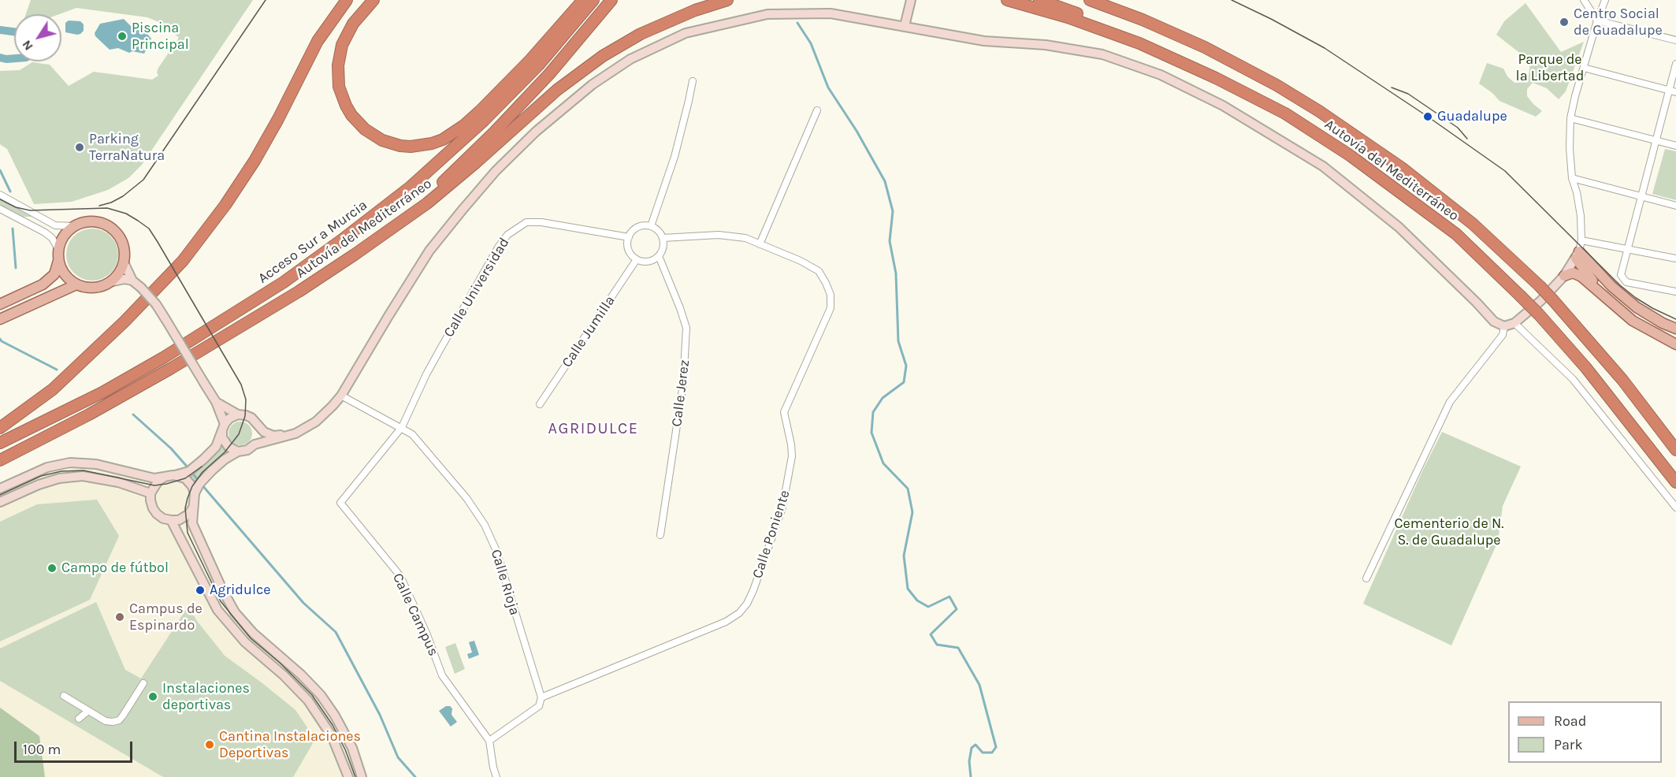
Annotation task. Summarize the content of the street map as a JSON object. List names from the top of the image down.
{
  "streets": {
    "highway": ["Autovía del Mediterráneo", "Acceso Sur a Murcia"],
    "street": [
      "Calle Universidad",
      "Calle Jumilla",
      "Calle Jerez",
      "Calle Poniente",
      "Calle Rioja",
      "Calle Campus"
    ]
  },
  "crossings": [
    ["Calle Universidad", "Calle Jumilla"],
    ["Calle Universidad", "Calle Jerez"],
    ["Calle Universidad", "Calle Poniente"],
    ["Calle Universidad", "Calle Rioja"],
    ["Calle Universidad", "Calle Campus"],
    ["Calle Jumilla", "Calle Jerez"],
    ["Calle Jumilla", "Calle Poniente"],
    ["Calle Jerez", "Calle Poniente"],
    ["Calle Poniente", "Calle Rioja"],
    ["Calle Rioja", "Calle Campus"]
  ],
  "districts": ["AGRIDULCE"],
  "parks": ["Parque de la Libertad", "Cementerio de N. S. de Guadalupe"],
  "places": [
    "Centro Social de Guadalupe",
    "Piscina Principal",
    "Guadalupe",
    "Parking TerraNatura",
    "Campo de fútbol",
    "Agridulce",
    "Campus de Espinardo",
    "Instalaciones deportivas",
    "Cantina Instalaciones Deportivas"
  ],
  "legend": ["Road", "Park"],
  "scale_bar": "100 m",
  "north": "bottom left"
}
